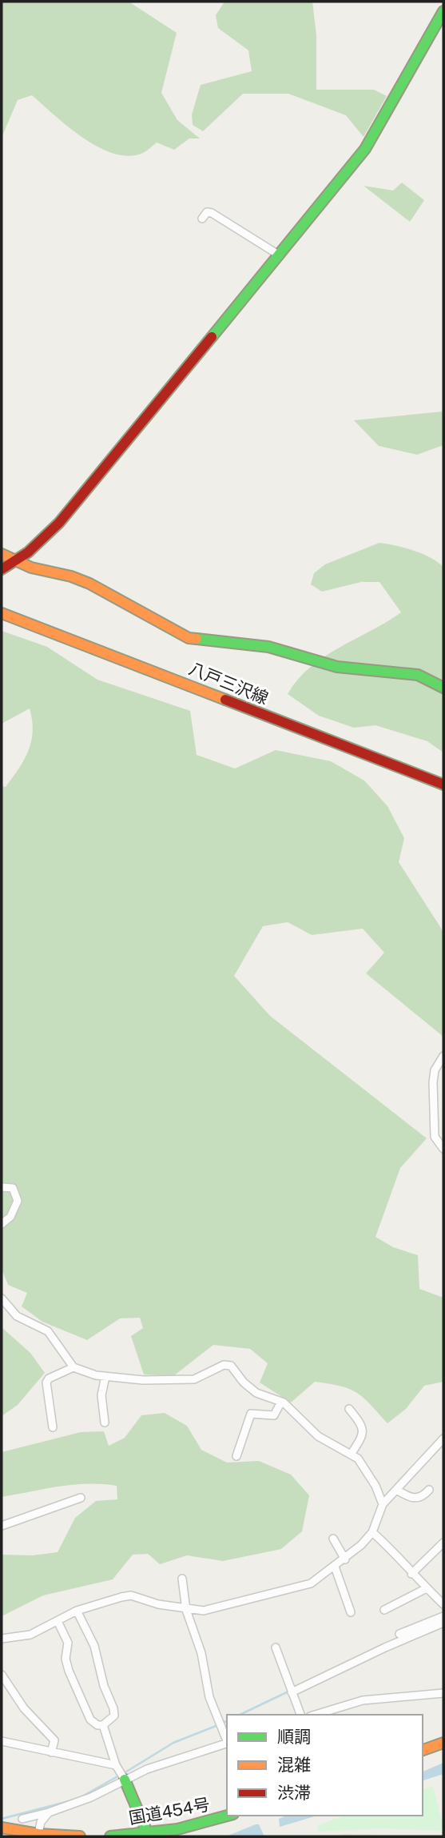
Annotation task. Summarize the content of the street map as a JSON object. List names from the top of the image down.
{
  "streets": {
    "main road": ["八戸三沢線", "国道454号"]
  },
  "legend": ["順調", "混雑", "渋滞"]
}
